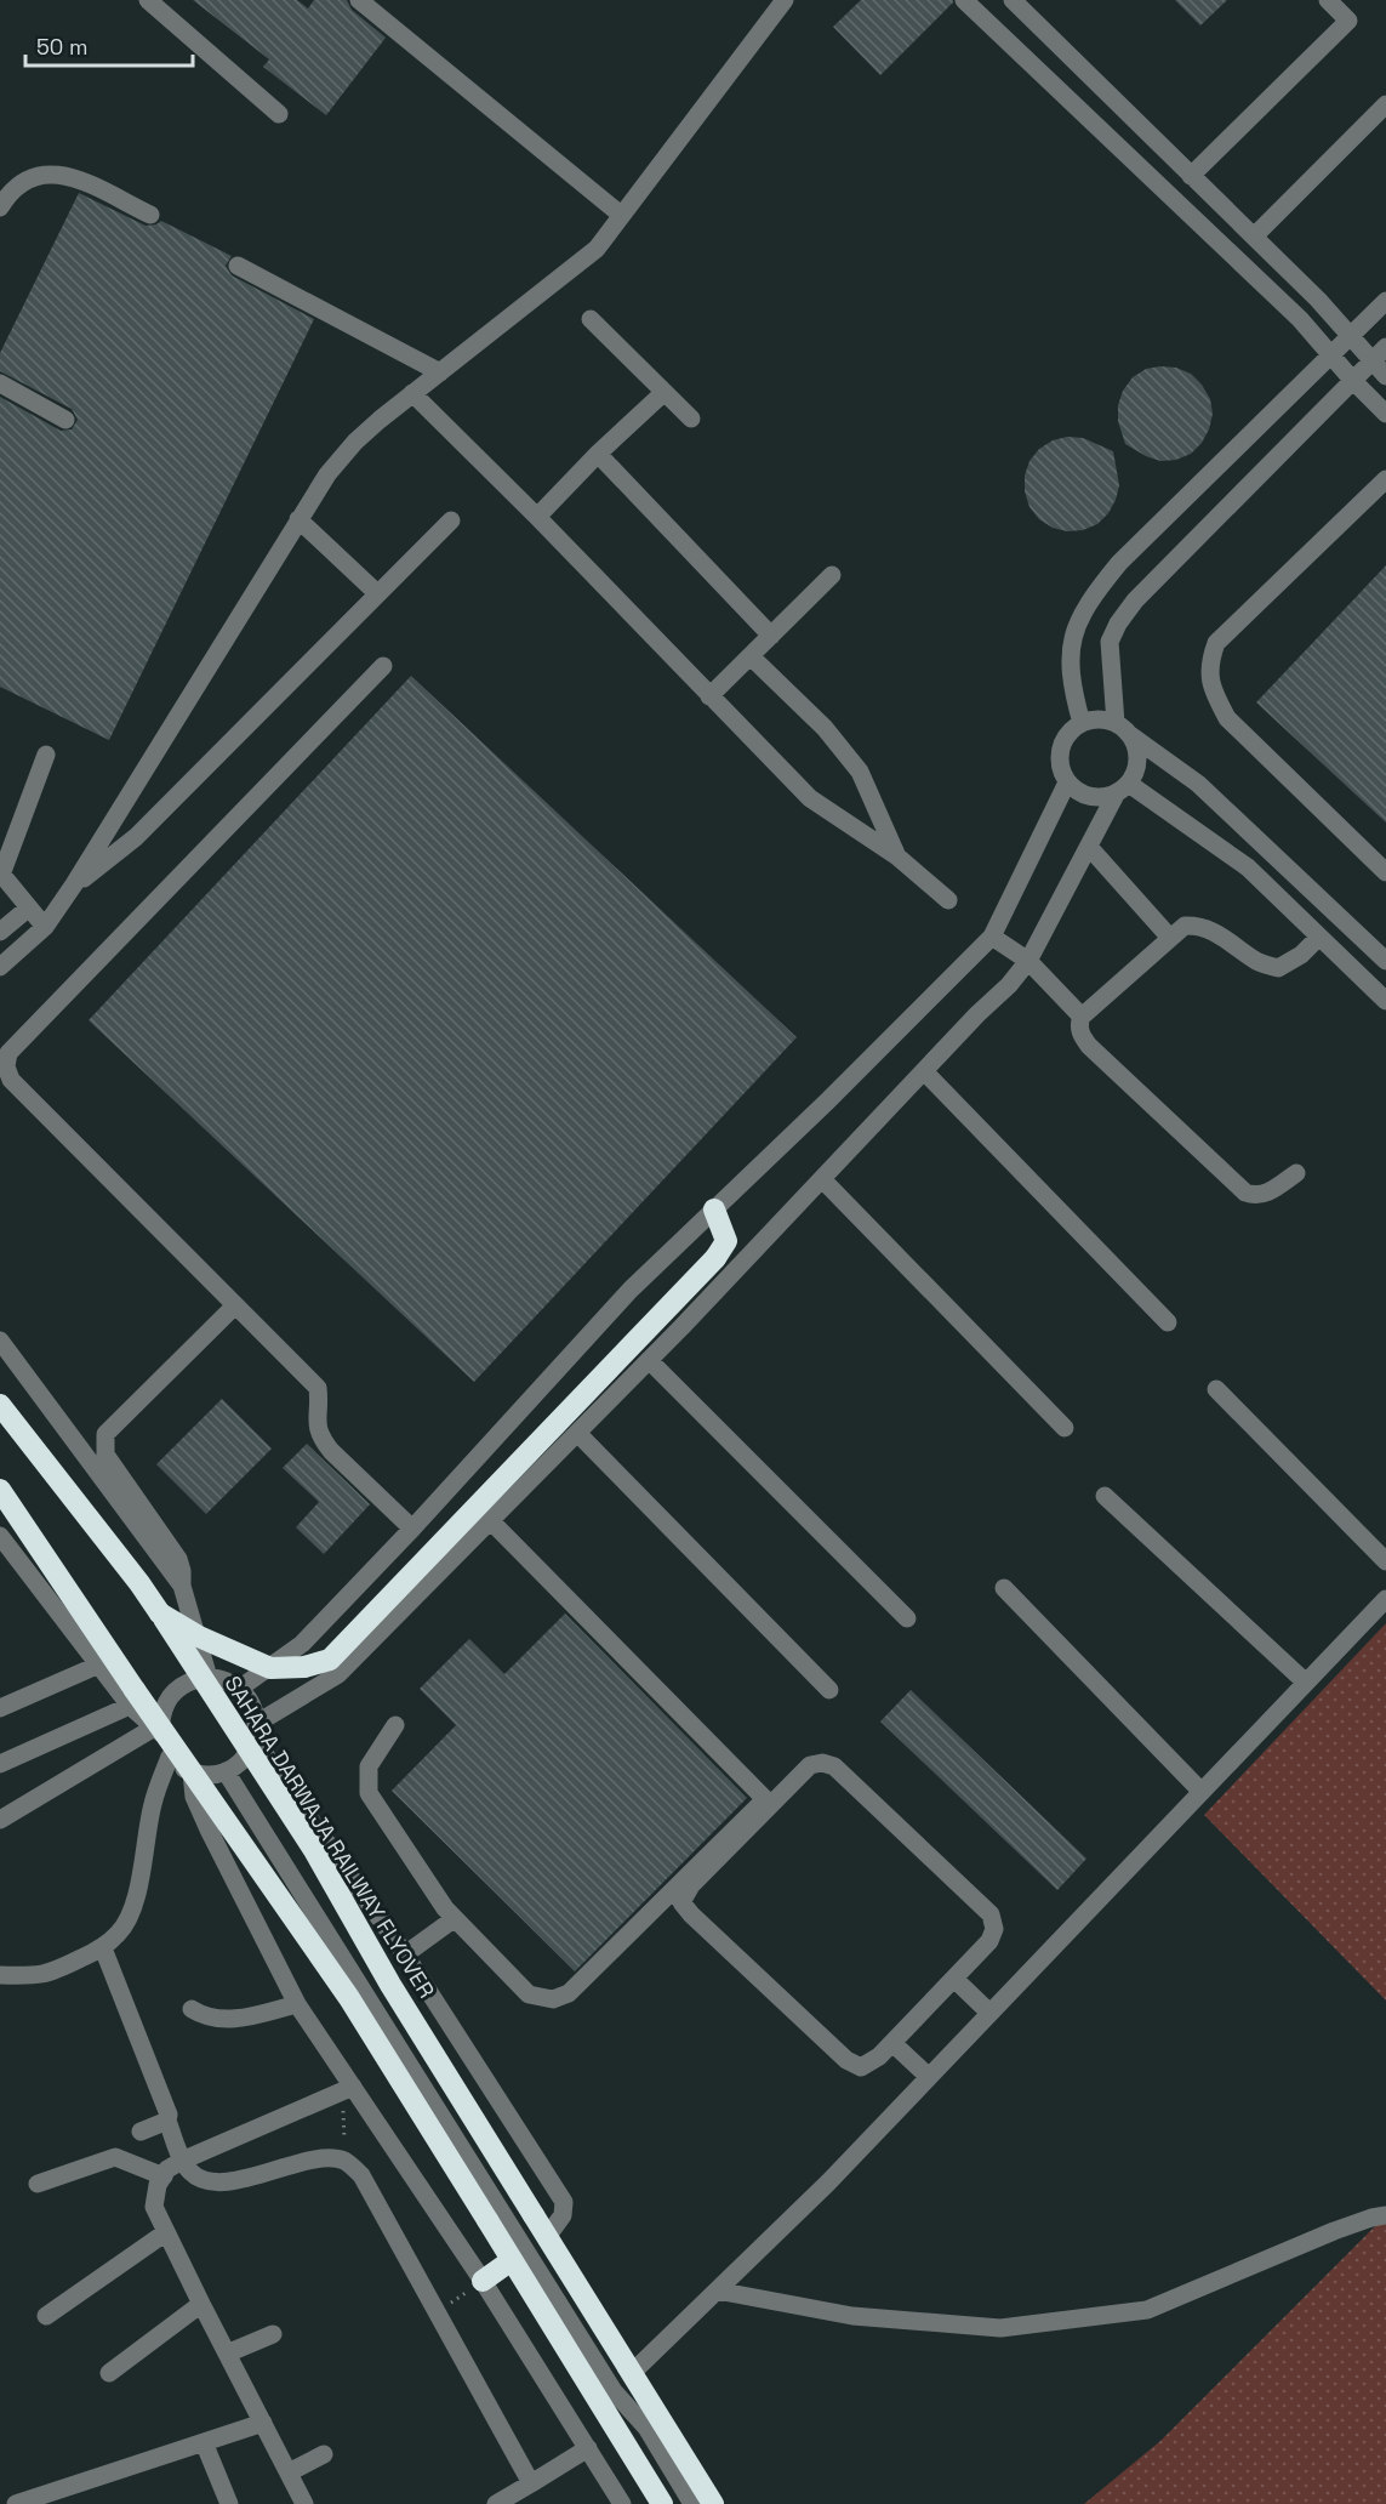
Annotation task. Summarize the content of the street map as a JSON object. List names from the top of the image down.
{
  "streets": {
    "highway": ["SAHARA DARWAJA RAILWAY FLYOVER"]
  },
  "scale_bar": "50 m"
}
